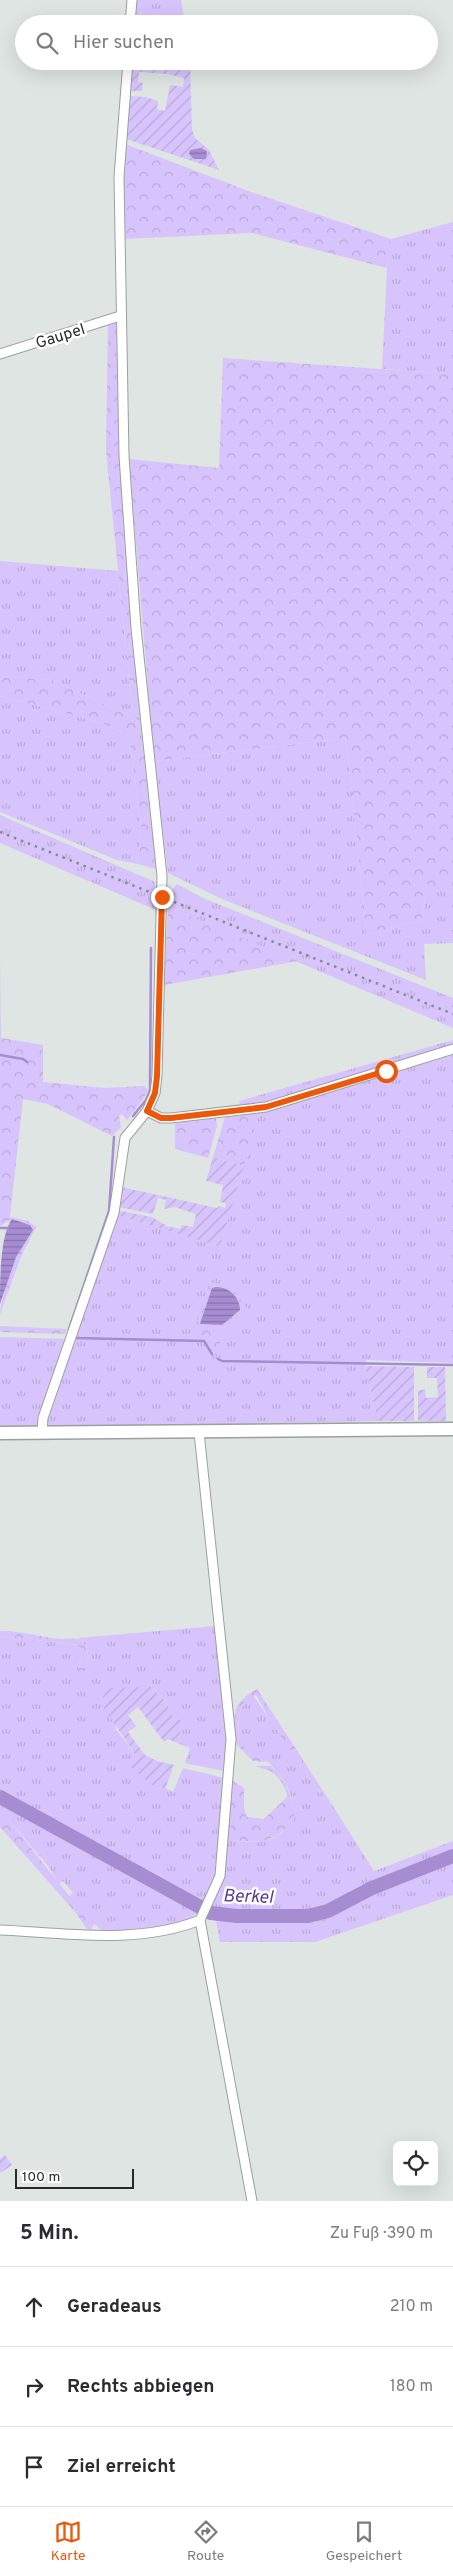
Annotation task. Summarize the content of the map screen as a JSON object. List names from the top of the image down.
{
  "streets": {
    "street": ["Gaupel"]
  },
  "water": ["Berkel"],
  "scale_bar": "100 m",
  "page": {
    "search": "Hier suchen",
    "scale": "100 m",
    "heading": ["5 Min.", "Zu Fuß · 390 m"],
    "list": [
      ["Geradeaus", "210 m"],
      ["Rechts abbiegen", "180 m"],
      "Ziel erreicht"
    ],
    "nav": ["Karte", "Route", "Gespeichert"]
  }
}
